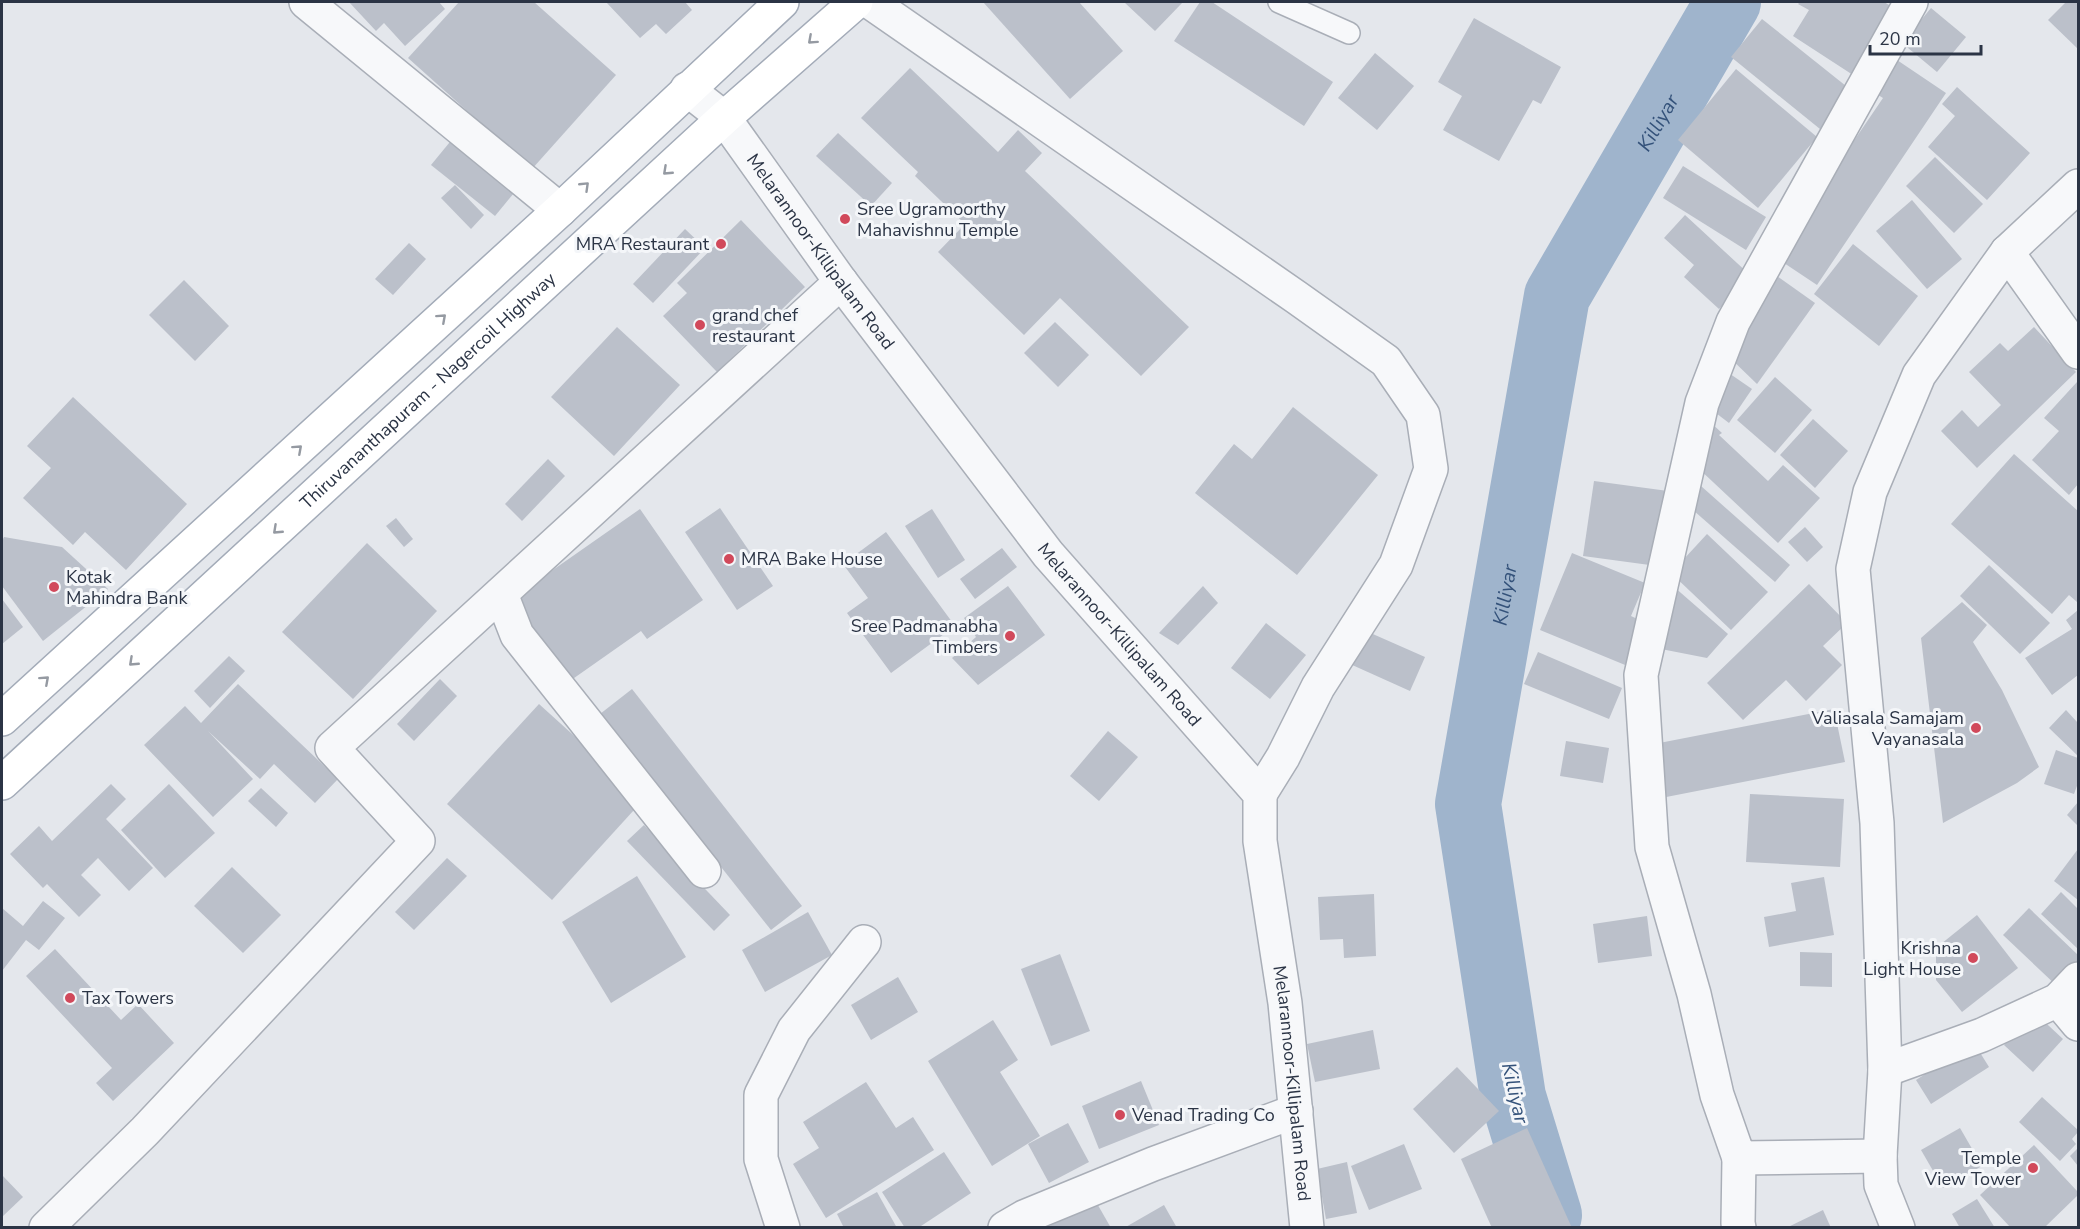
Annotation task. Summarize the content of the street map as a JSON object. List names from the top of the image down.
{
  "streets": {
    "main road": ["Thiruvananthapuram - Nagercoil Highway"],
    "street": ["Melarannoor-Killipalam Road"]
  },
  "crossings": [
    ["Melarannoor-Killipalam Road", "Thiruvananthapuram - Nagercoil Highway"]
  ],
  "water": ["Killiyar"],
  "places": [
    "Sree Ugramoorthy Mahavishnu Temple",
    "MRA Restaurant",
    "grand chef restaurant",
    "MRA Bake House",
    "Kotak Mahindra Bank",
    "Sree Padmanabha Timbers",
    "Valiasala Samajam Vayanasala",
    "Krishna Light House",
    "Tax Towers",
    "Venad Trading Co",
    "Temple View Tower"
  ],
  "scale_bar": "20 m"
}
